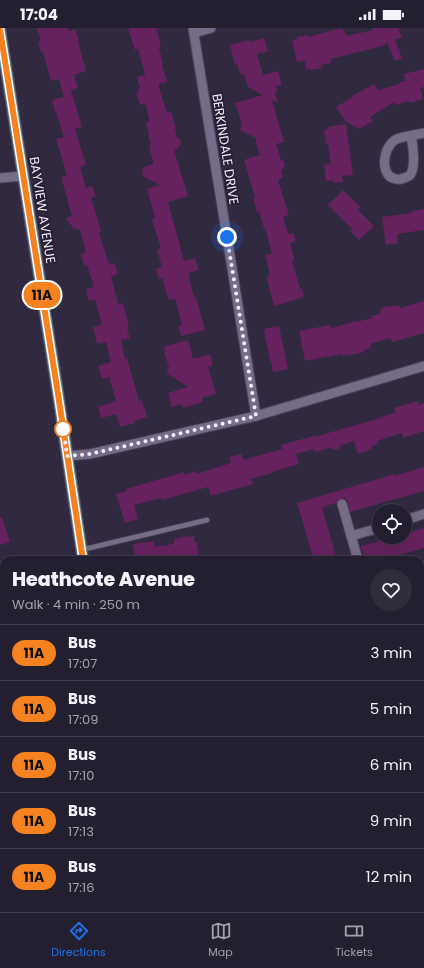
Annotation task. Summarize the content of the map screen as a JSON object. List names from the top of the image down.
{
  "streets": {
    "main road": ["BAYVIEW AVENUE"],
    "street": ["BERKINDALE DRIVE"]
  },
  "lines": ["bus line 11A"],
  "page": {
    "status": "17:04",
    "on_map": "11A",
    "heading": ["Heathcote Avenue", "Walk · 4 min · 250 m"],
    "list": [
      {
        "mark": "11A",
        "name": "Bus",
        "note": "17:07",
        "value": "3 min"
      },
      {
        "mark": "11A",
        "name": "Bus",
        "note": "17:09",
        "value": "5 min"
      },
      {
        "mark": "11A",
        "name": "Bus",
        "note": "17:10",
        "value": "6 min"
      },
      {
        "mark": "11A",
        "name": "Bus",
        "note": "17:13",
        "value": "9 min"
      },
      {
        "mark": "11A",
        "name": "Bus",
        "note": "17:16",
        "value": "12 min"
      }
    ],
    "tabs": ["Directions", "Map", "Tickets"]
  }
}
